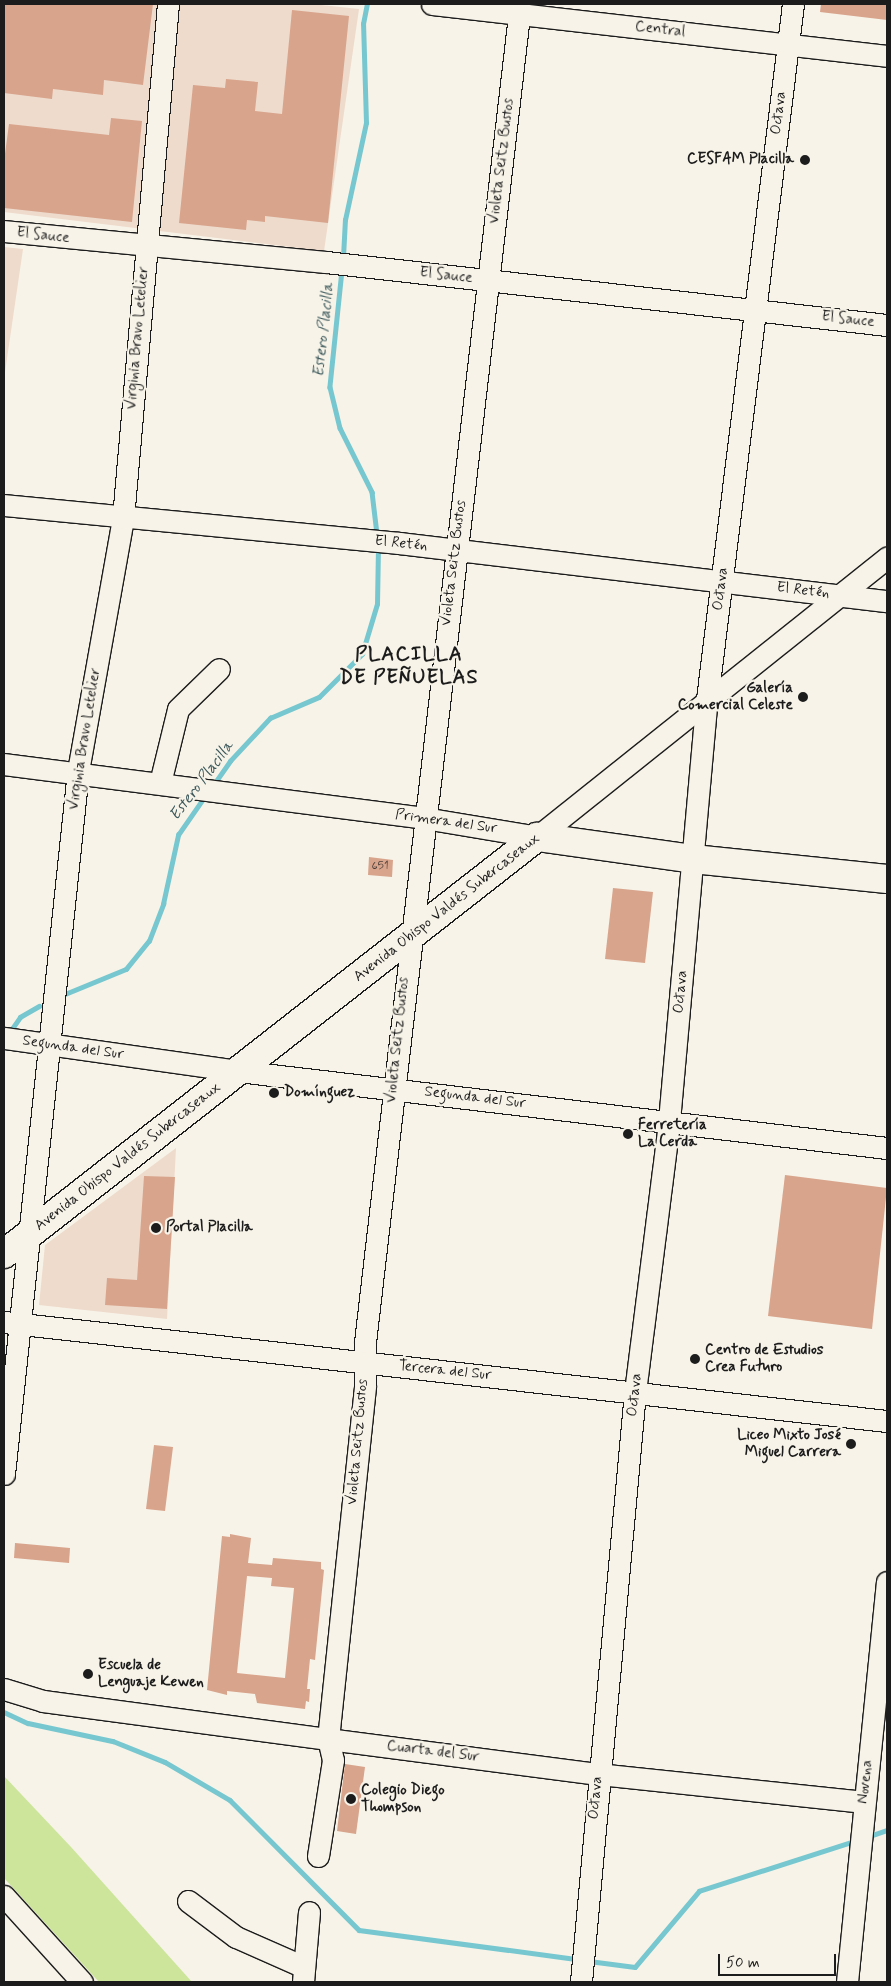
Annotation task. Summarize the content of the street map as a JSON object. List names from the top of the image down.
{
  "streets": {
    "main road": ["Primera del Sur", "Avenida Obispo Valdés Subercaseaux"],
    "street": [
      "Central",
      "Octava",
      "Violeta Seitz Bustos",
      "El Sauce",
      "Virginia Bravo Letelier",
      "El Retén",
      "Segunda del Sur",
      "Tercera del Sur",
      "Cuarta del Sur",
      "Novena"
    ]
  },
  "crossings": [
    ["Central", "Octava"],
    ["Central", "Violeta Seitz Bustos"],
    ["Octava", "El Sauce"],
    ["Octava", "El Retén"],
    ["Octava", "Primera del Sur"],
    ["Octava", "Avenida Obispo Valdés Subercaseaux"],
    ["Octava", "Segunda del Sur"],
    ["Octava", "Tercera del Sur"],
    ["Octava", "Cuarta del Sur"],
    ["Violeta Seitz Bustos", "El Sauce"],
    ["Violeta Seitz Bustos", "El Retén"],
    ["Violeta Seitz Bustos", "Primera del Sur"],
    ["Violeta Seitz Bustos", "Avenida Obispo Valdés Subercaseaux"],
    ["Violeta Seitz Bustos", "Segunda del Sur"],
    ["Violeta Seitz Bustos", "Tercera del Sur"],
    ["Violeta Seitz Bustos", "Cuarta del Sur"],
    ["El Sauce", "Virginia Bravo Letelier"],
    ["Virginia Bravo Letelier", "El Retén"],
    ["Virginia Bravo Letelier", "Primera del Sur"],
    ["Virginia Bravo Letelier", "Avenida Obispo Valdés Subercaseaux"],
    ["Virginia Bravo Letelier", "Segunda del Sur"],
    ["Virginia Bravo Letelier", "Tercera del Sur"],
    ["El Retén", "Avenida Obispo Valdés Subercaseaux"],
    ["Primera del Sur", "Avenida Obispo Valdés Subercaseaux"],
    ["Avenida Obispo Valdés Subercaseaux", "Segunda del Sur"],
    ["Cuarta del Sur", "Novena"]
  ],
  "districts": ["PLACILLA DE PEÑUELAS"],
  "water": ["Estero Placilla"],
  "places": [
    "CESFAM Placilla",
    "Galería Comercial Celeste",
    "Domínguez",
    "Ferretería La Cerda",
    "Portal Placilla",
    "Centro de Estudios Crea Futuro",
    "Liceo Mixto José Miguel Carrera",
    "Escuela de Lenguaje Kewen",
    "Colegio Diego Thompson"
  ],
  "house_numbers": ["651"],
  "scale_bar": "50 m"
}
